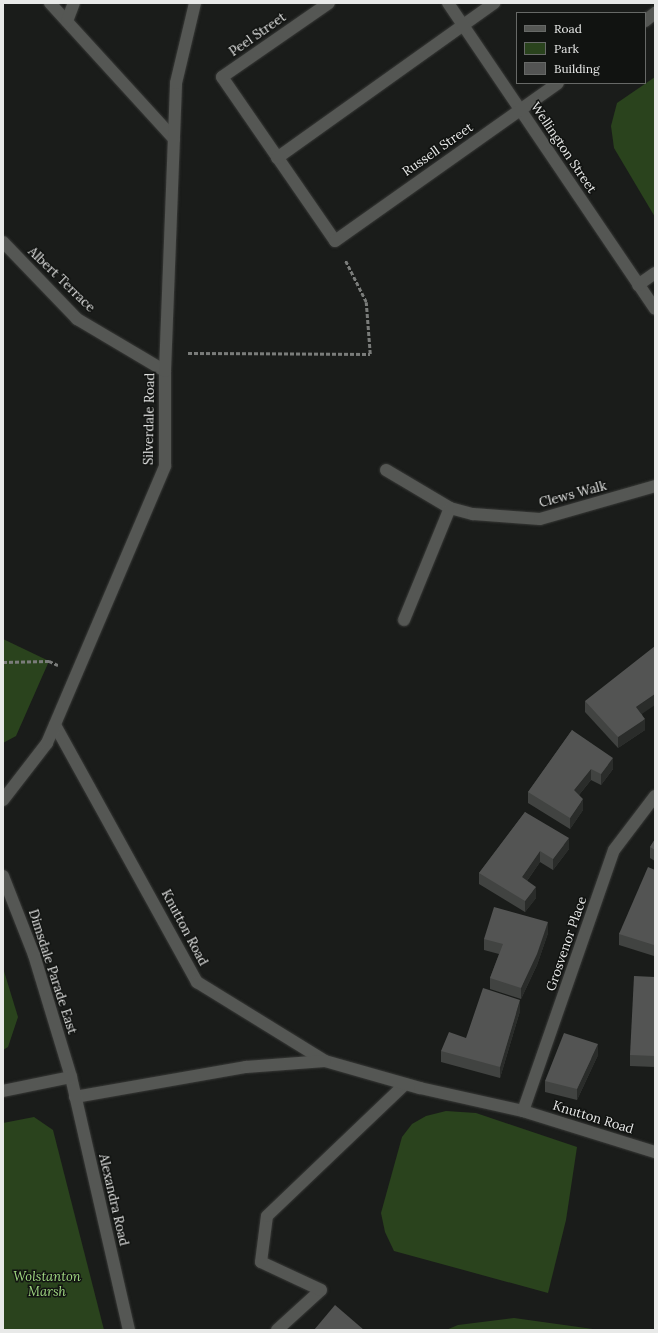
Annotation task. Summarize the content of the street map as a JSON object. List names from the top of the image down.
{
  "streets": {
    "street": [
      "Peel Street",
      "Wellington Street",
      "Russell Street",
      "Albert Terrace",
      "Silverdale Road",
      "Clews Walk",
      "Knutton Road",
      "Grosvenor Place",
      "Dimsdale Parade East",
      "Alexandra Road"
    ]
  },
  "crossings": [
    ["Wellington Street", "Russell Street"],
    ["Albert Terrace", "Silverdale Road"],
    ["Silverdale Road", "Knutton Road"],
    ["Knutton Road", "Grosvenor Place"],
    ["Dimsdale Parade East", "Alexandra Road"]
  ],
  "parks": ["Wolstanton Marsh"],
  "legend": ["Road", "Park", "Building"]
}
